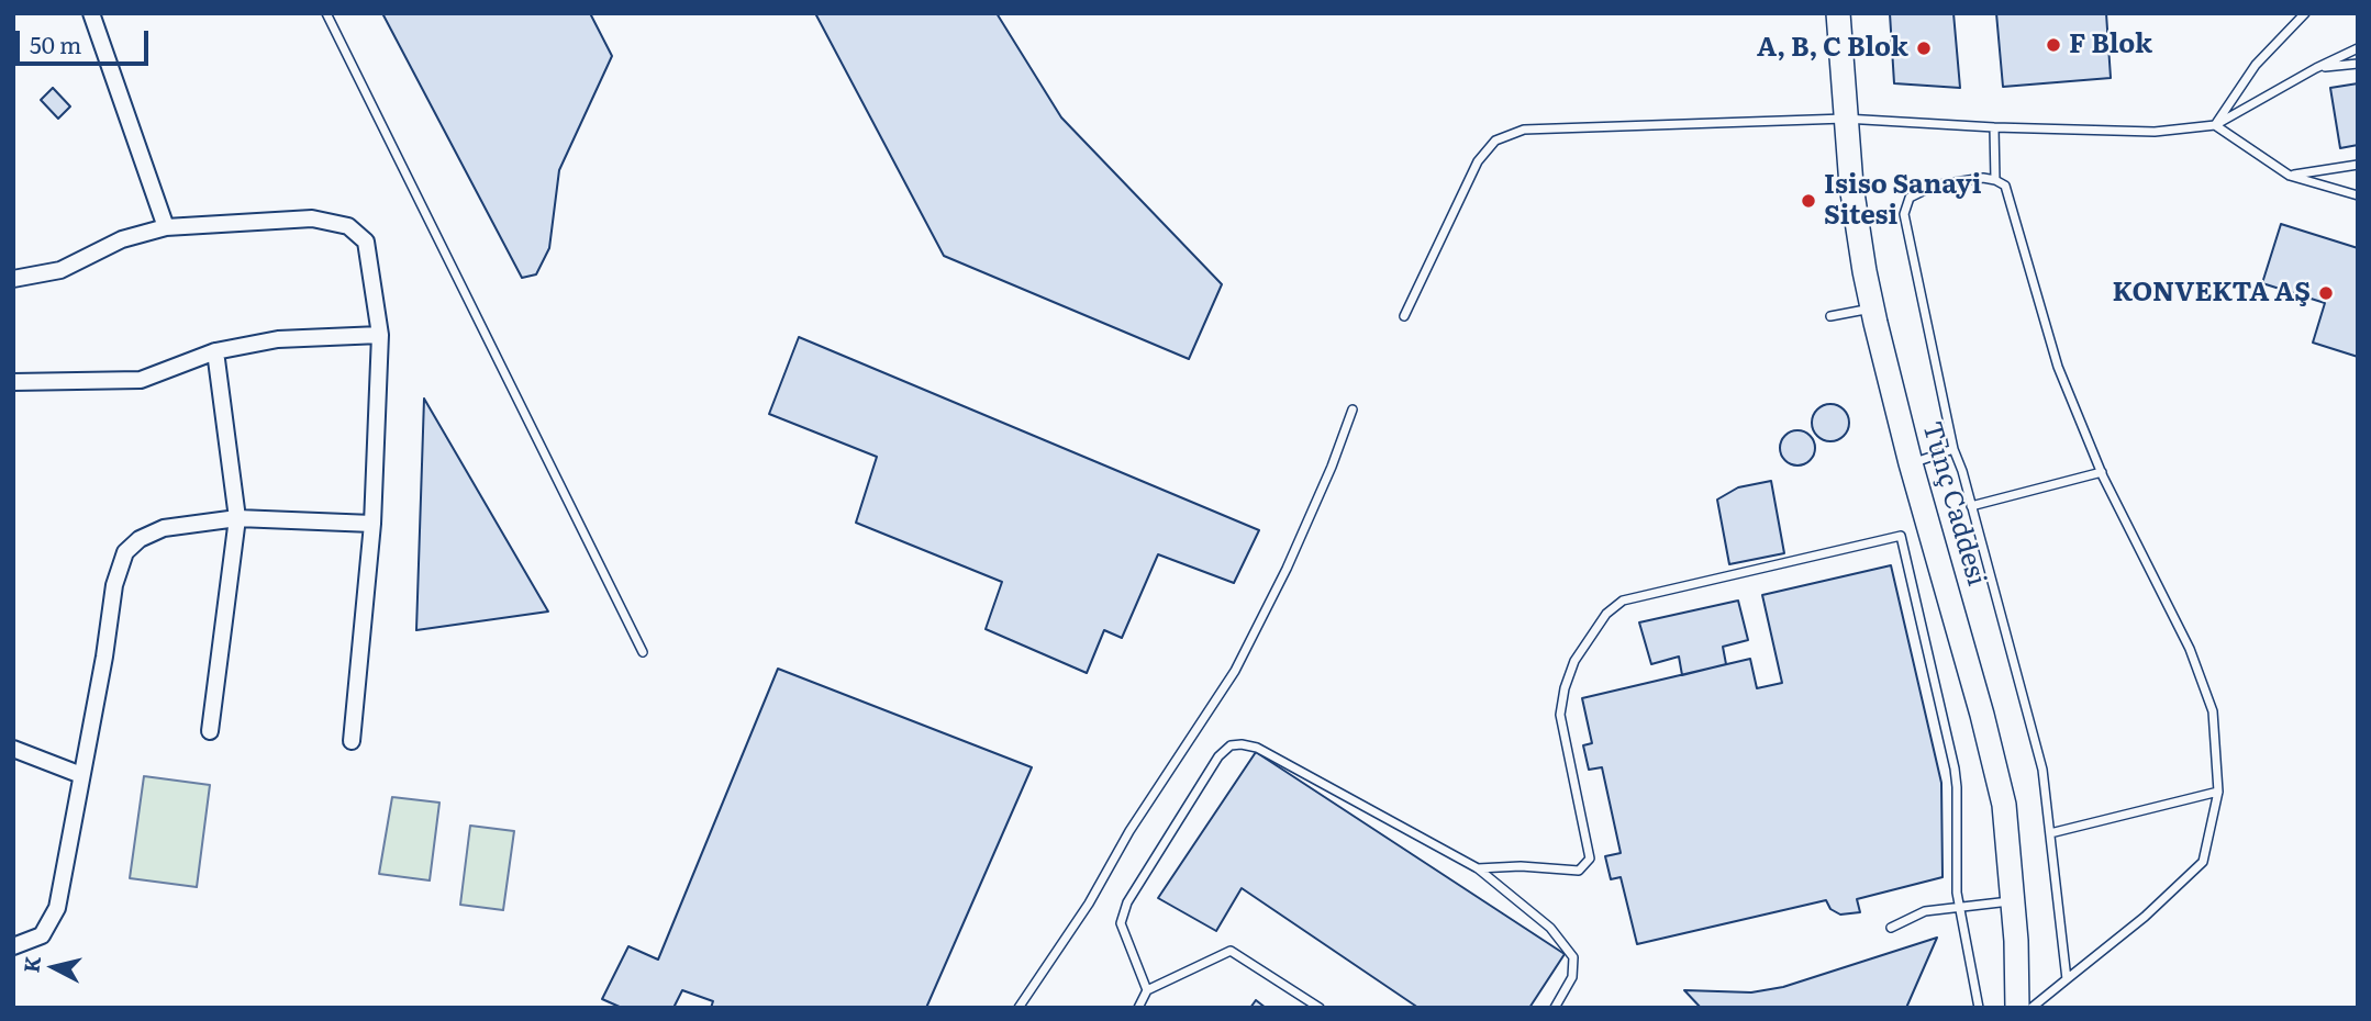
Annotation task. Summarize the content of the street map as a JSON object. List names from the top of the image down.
{
  "streets": {
    "main road": ["Tunç Caddesi"]
  },
  "places": [
    "F Blok",
    "A, B, C Blok",
    "Isiso Sanayi Sitesi",
    "KONVEKTA AŞ"
  ],
  "scale_bar": "50 m",
  "north": "left"
}
